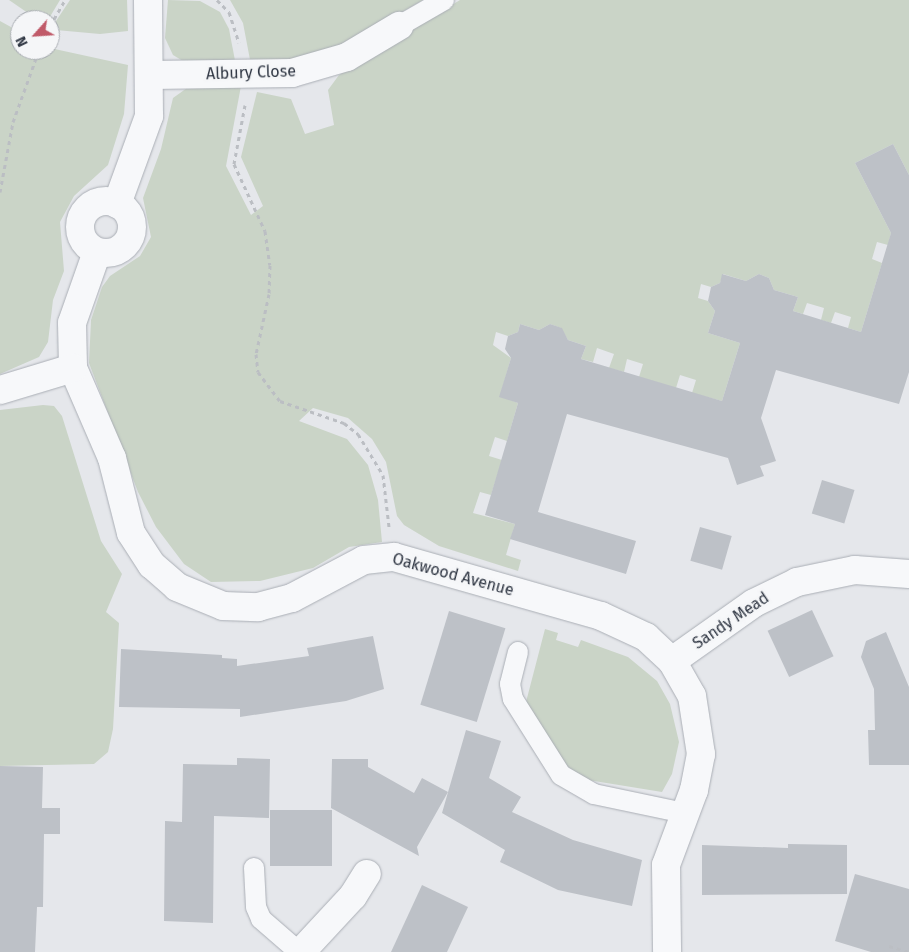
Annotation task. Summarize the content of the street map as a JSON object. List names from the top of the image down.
{
  "streets": {
    "street": ["Albury Close", "Oakwood Avenue", "Sandy Mead"]
  },
  "crossings": [
    ["Oakwood Avenue", "Sandy Mead"]
  ],
  "north": "bottom left"
}
